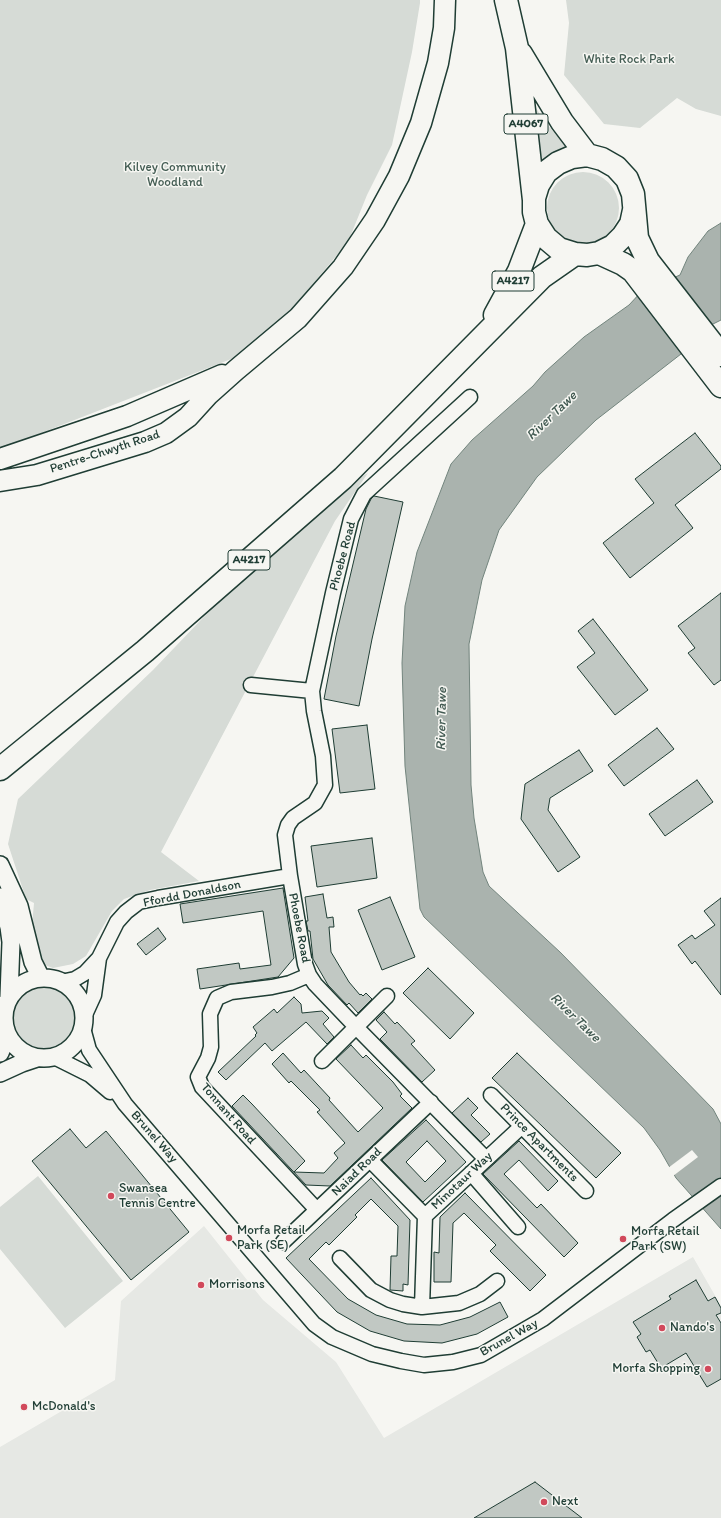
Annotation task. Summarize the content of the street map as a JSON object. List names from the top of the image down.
{
  "streets": {
    "main road": ["A4067", "A4217", "Pentre-Chwyth Road"],
    "street": [
      "Phoebe Road",
      "Ffordd Donaldson",
      "Tonnant Road",
      "Brunel Way",
      "Prince Apartments",
      "Naiad Road",
      "Minotaur Way"
    ]
  },
  "crossings": [
    ["A4067", "A4217"],
    ["Phoebe Road", "Ffordd Donaldson"],
    ["Phoebe Road", "Tonnant Road"],
    ["Phoebe Road", "Naiad Road"],
    ["Phoebe Road", "Minotaur Way"],
    ["Ffordd Donaldson", "Brunel Way"],
    ["Tonnant Road", "Naiad Road"],
    ["Prince Apartments", "Minotaur Way"],
    ["Naiad Road", "Minotaur Way"]
  ],
  "water": ["River Tawe"],
  "parks": ["White Rock Park", "Kilvey Community Woodland"],
  "places": [
    "Swansea Tennis Centre",
    "Morfa Retail Park (SE)",
    "Morfa Retail Park (SW)",
    "Morrisons",
    "Nando's",
    "Morfa Shopping",
    "McDonald's",
    "Next"
  ]
}
